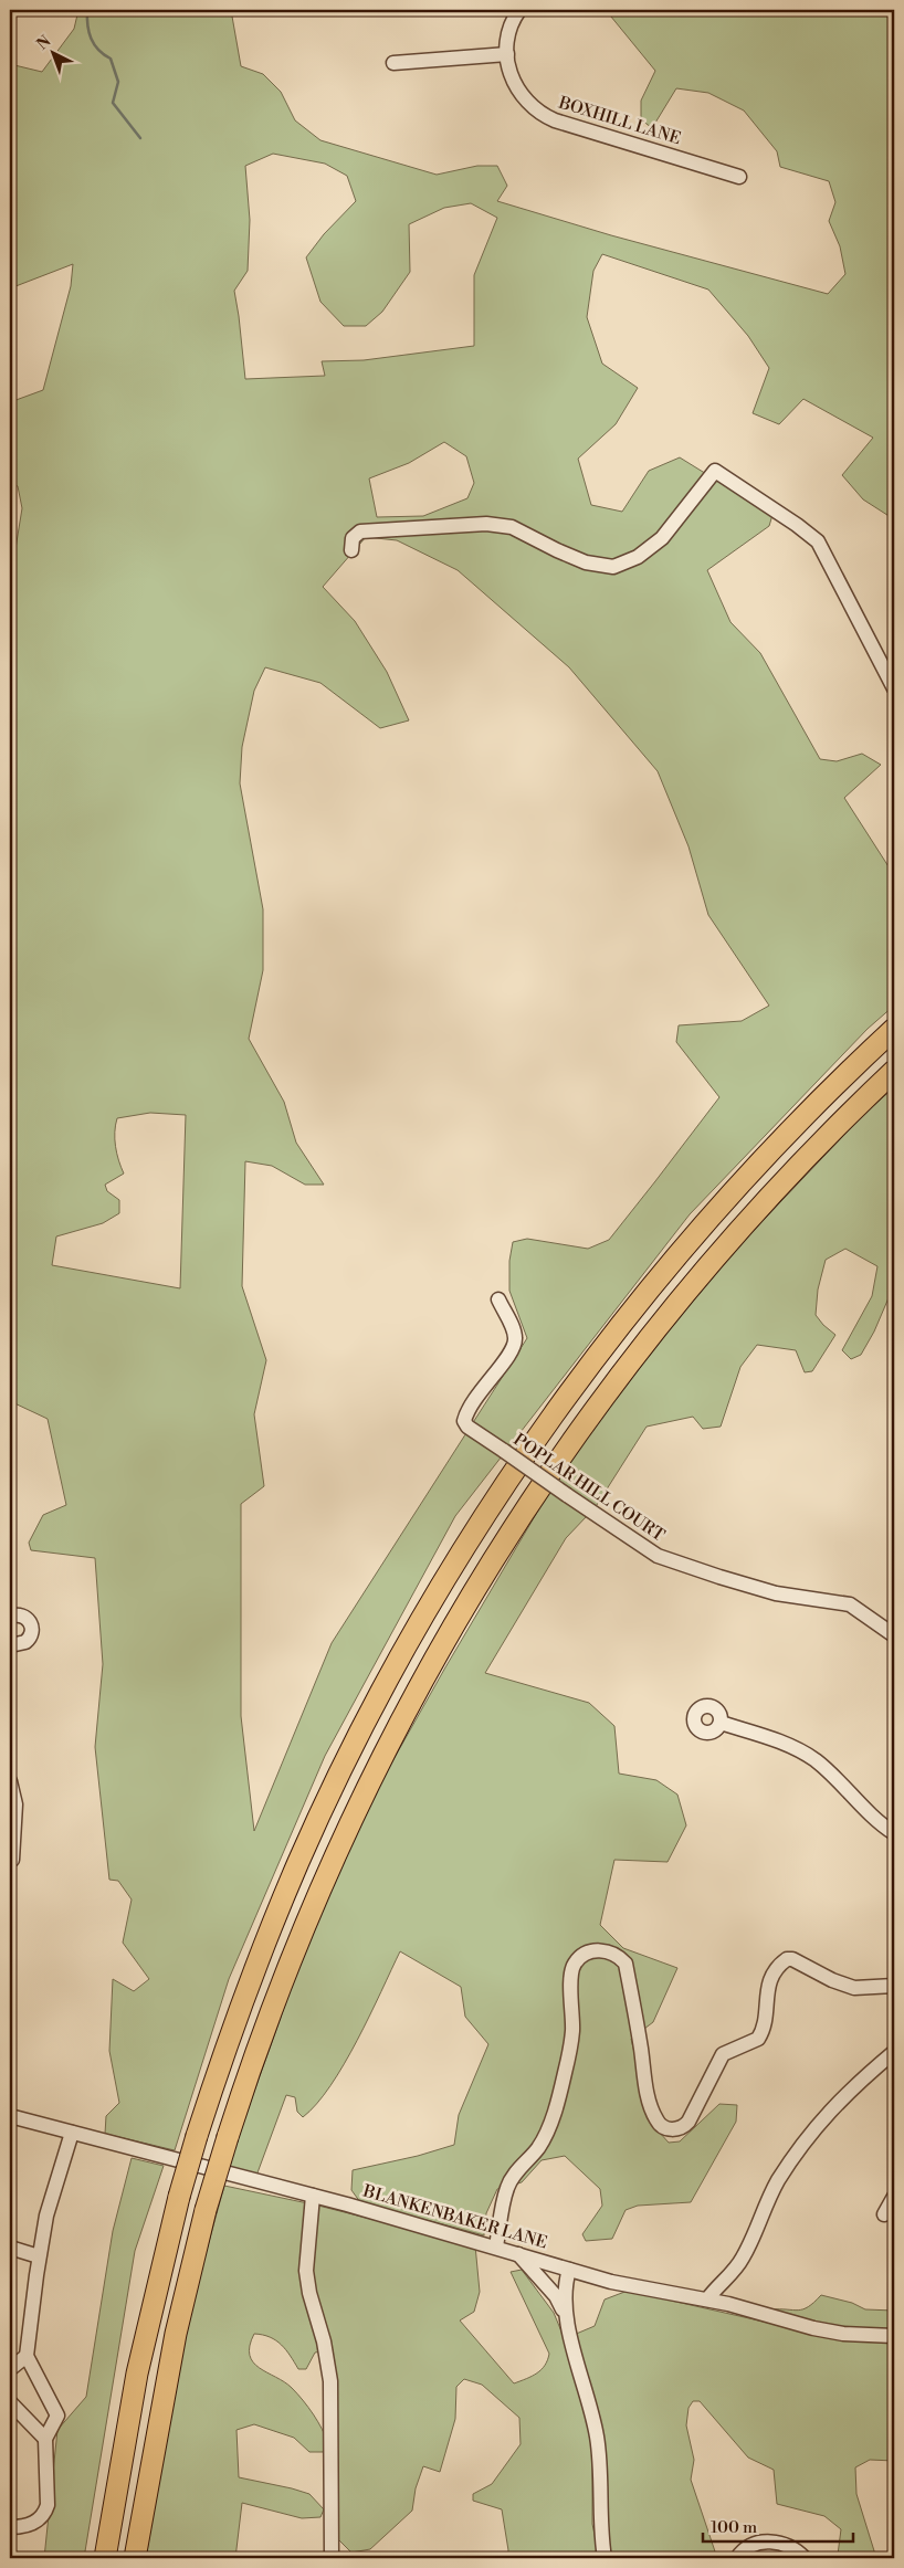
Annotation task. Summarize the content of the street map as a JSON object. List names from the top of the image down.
{
  "streets": {
    "street": ["BOXHILL LANE", "POPLAR HILL COURT", "BLANKENBAKER LANE"]
  },
  "scale_bar": "100 m",
  "north": "top left"
}
